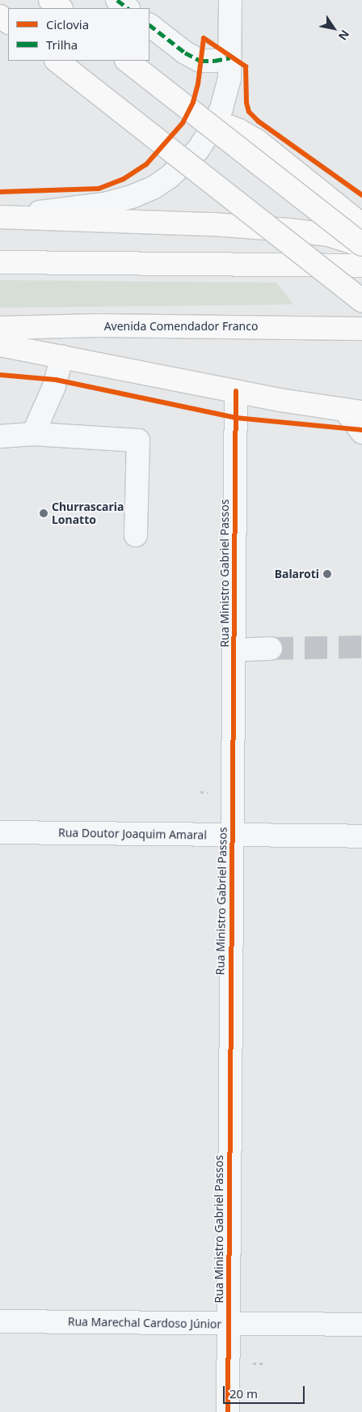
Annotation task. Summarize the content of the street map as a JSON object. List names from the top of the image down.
{
  "streets": {
    "main road": ["Avenida Comendador Franco"],
    "street": ["Rua Ministro Gabriel Passos", "Rua Doutor Joaquim Amaral", "Rua Marechal Cardoso Júnior"]
  },
  "crossings": [
    ["Rua Ministro Gabriel Passos", "Rua Doutor Joaquim Amaral"],
    ["Rua Ministro Gabriel Passos", "Rua Marechal Cardoso Júnior"]
  ],
  "places": ["Churrascaria Lonatto", "Balaroti"],
  "legend": ["Ciclovia", "Trilha"],
  "scale_bar": "20 m",
  "north": "bottom right"
}
